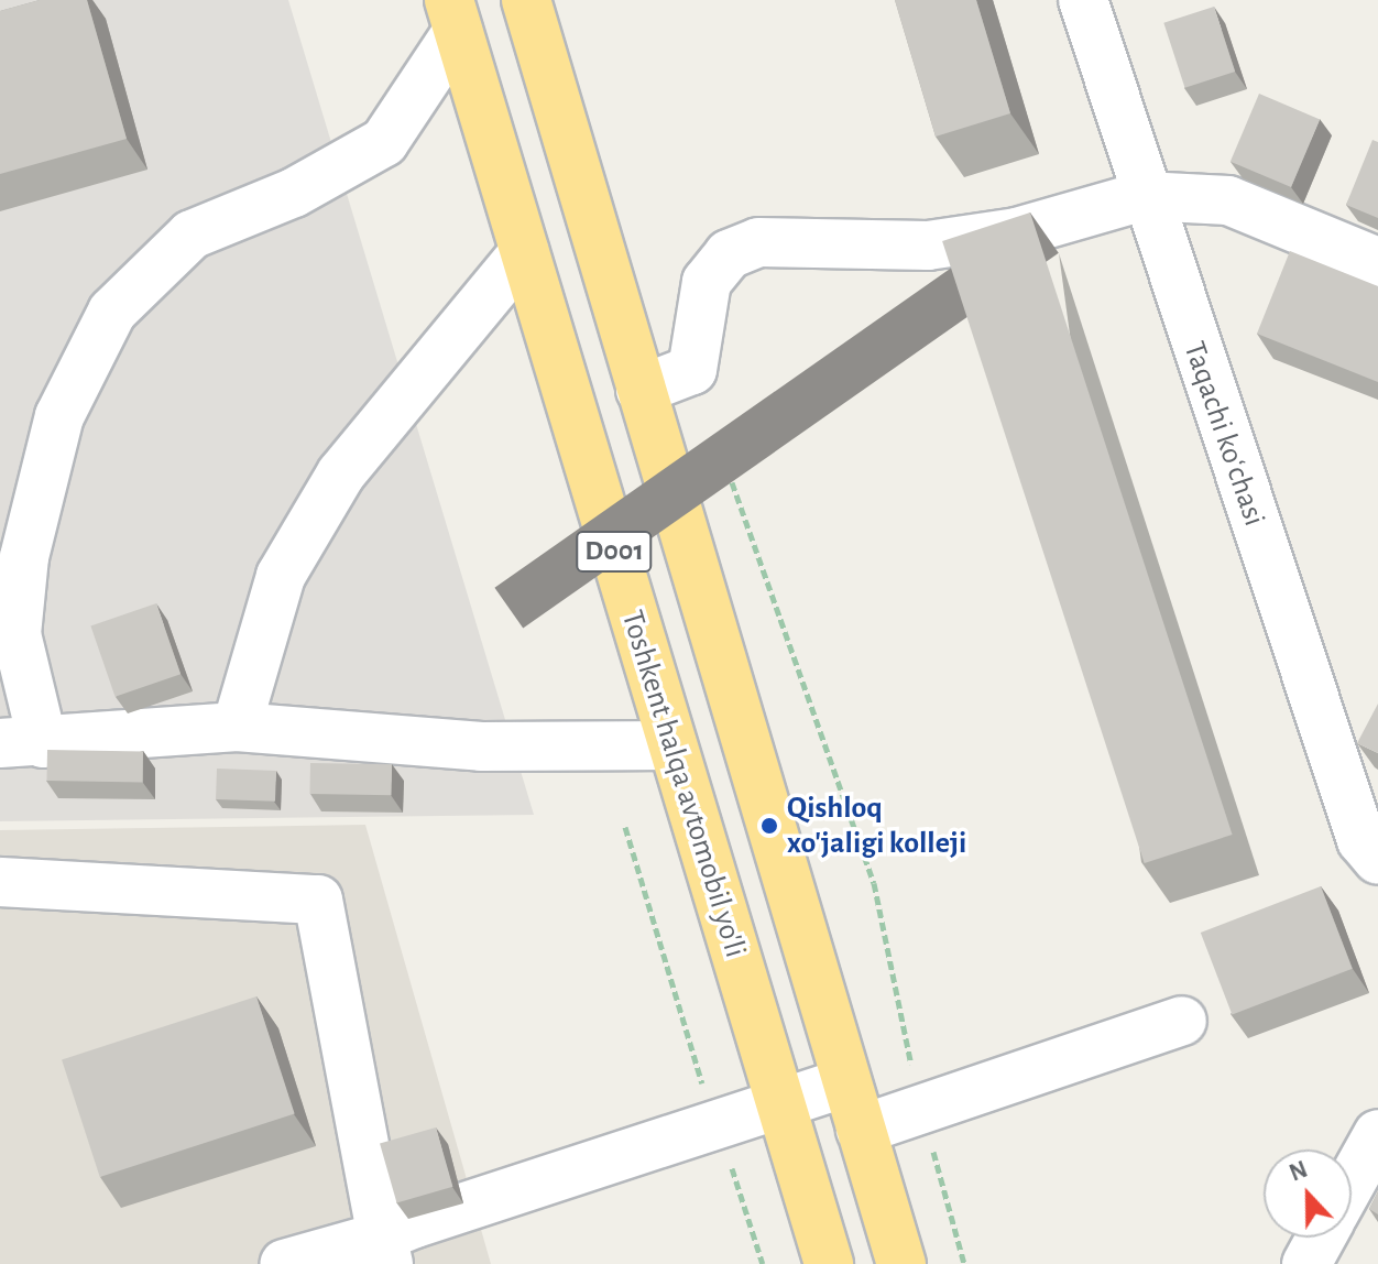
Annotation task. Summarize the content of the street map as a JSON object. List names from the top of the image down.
{
  "streets": {
    "highway": ["D001", "Toshkent halqa avtomobil yo'li"],
    "street": ["Taqachi koʻchasi"]
  },
  "places": ["Qishloq xo'jaligi kolleji"],
  "north": "top"
}
